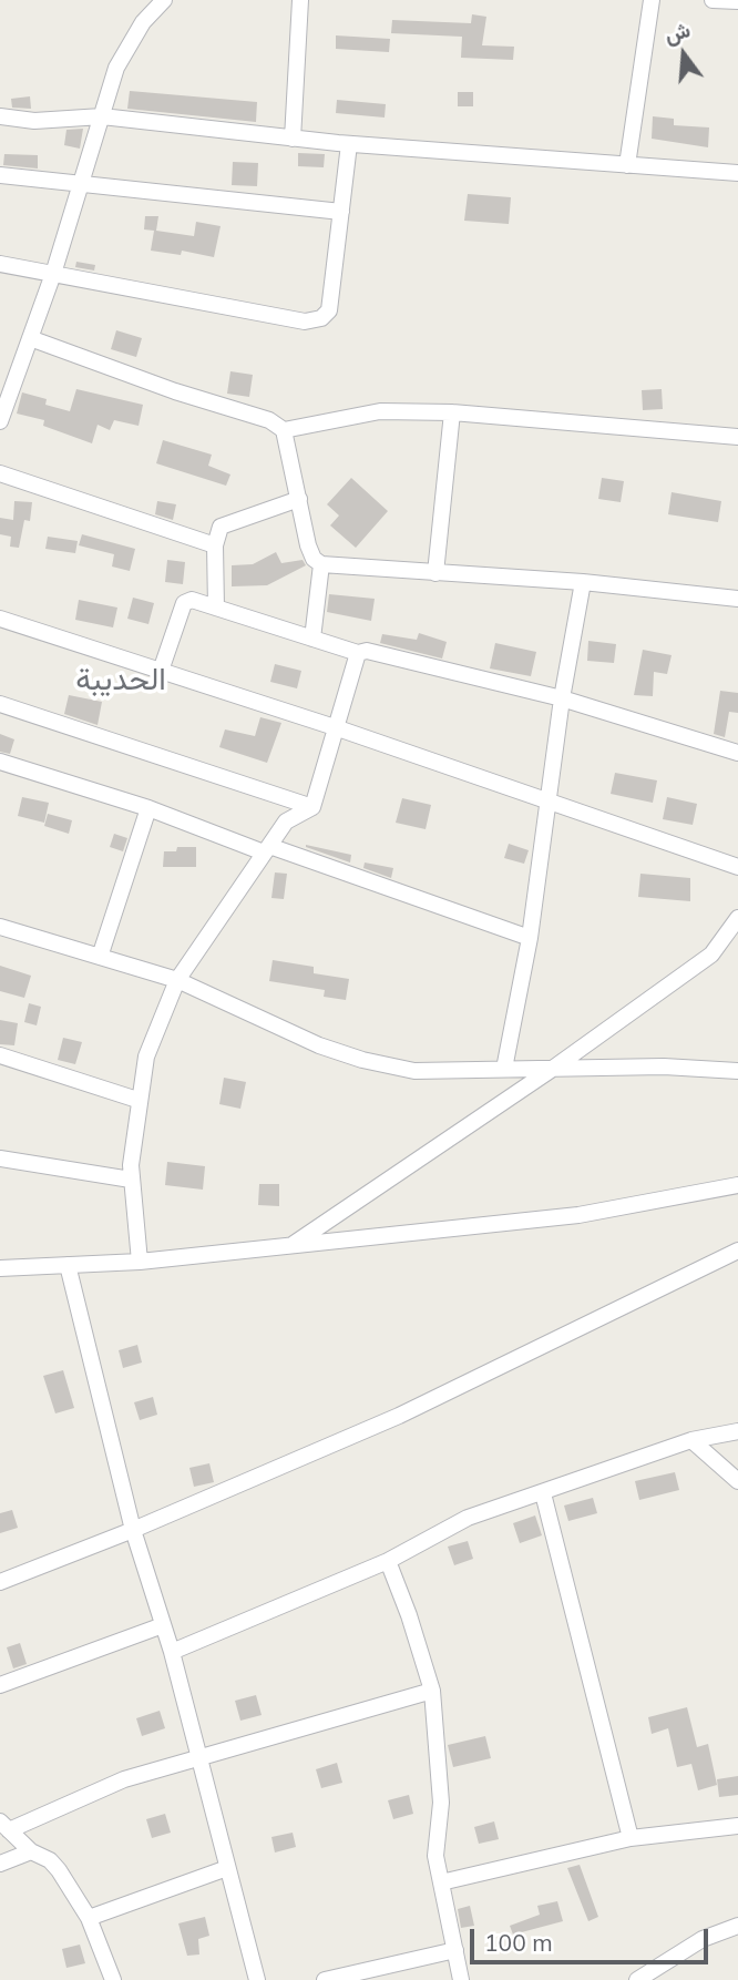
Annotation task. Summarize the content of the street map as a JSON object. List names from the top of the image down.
{
  "districts": ["الحديبة"],
  "scale_bar": "100 m",
  "north": "top"
}
